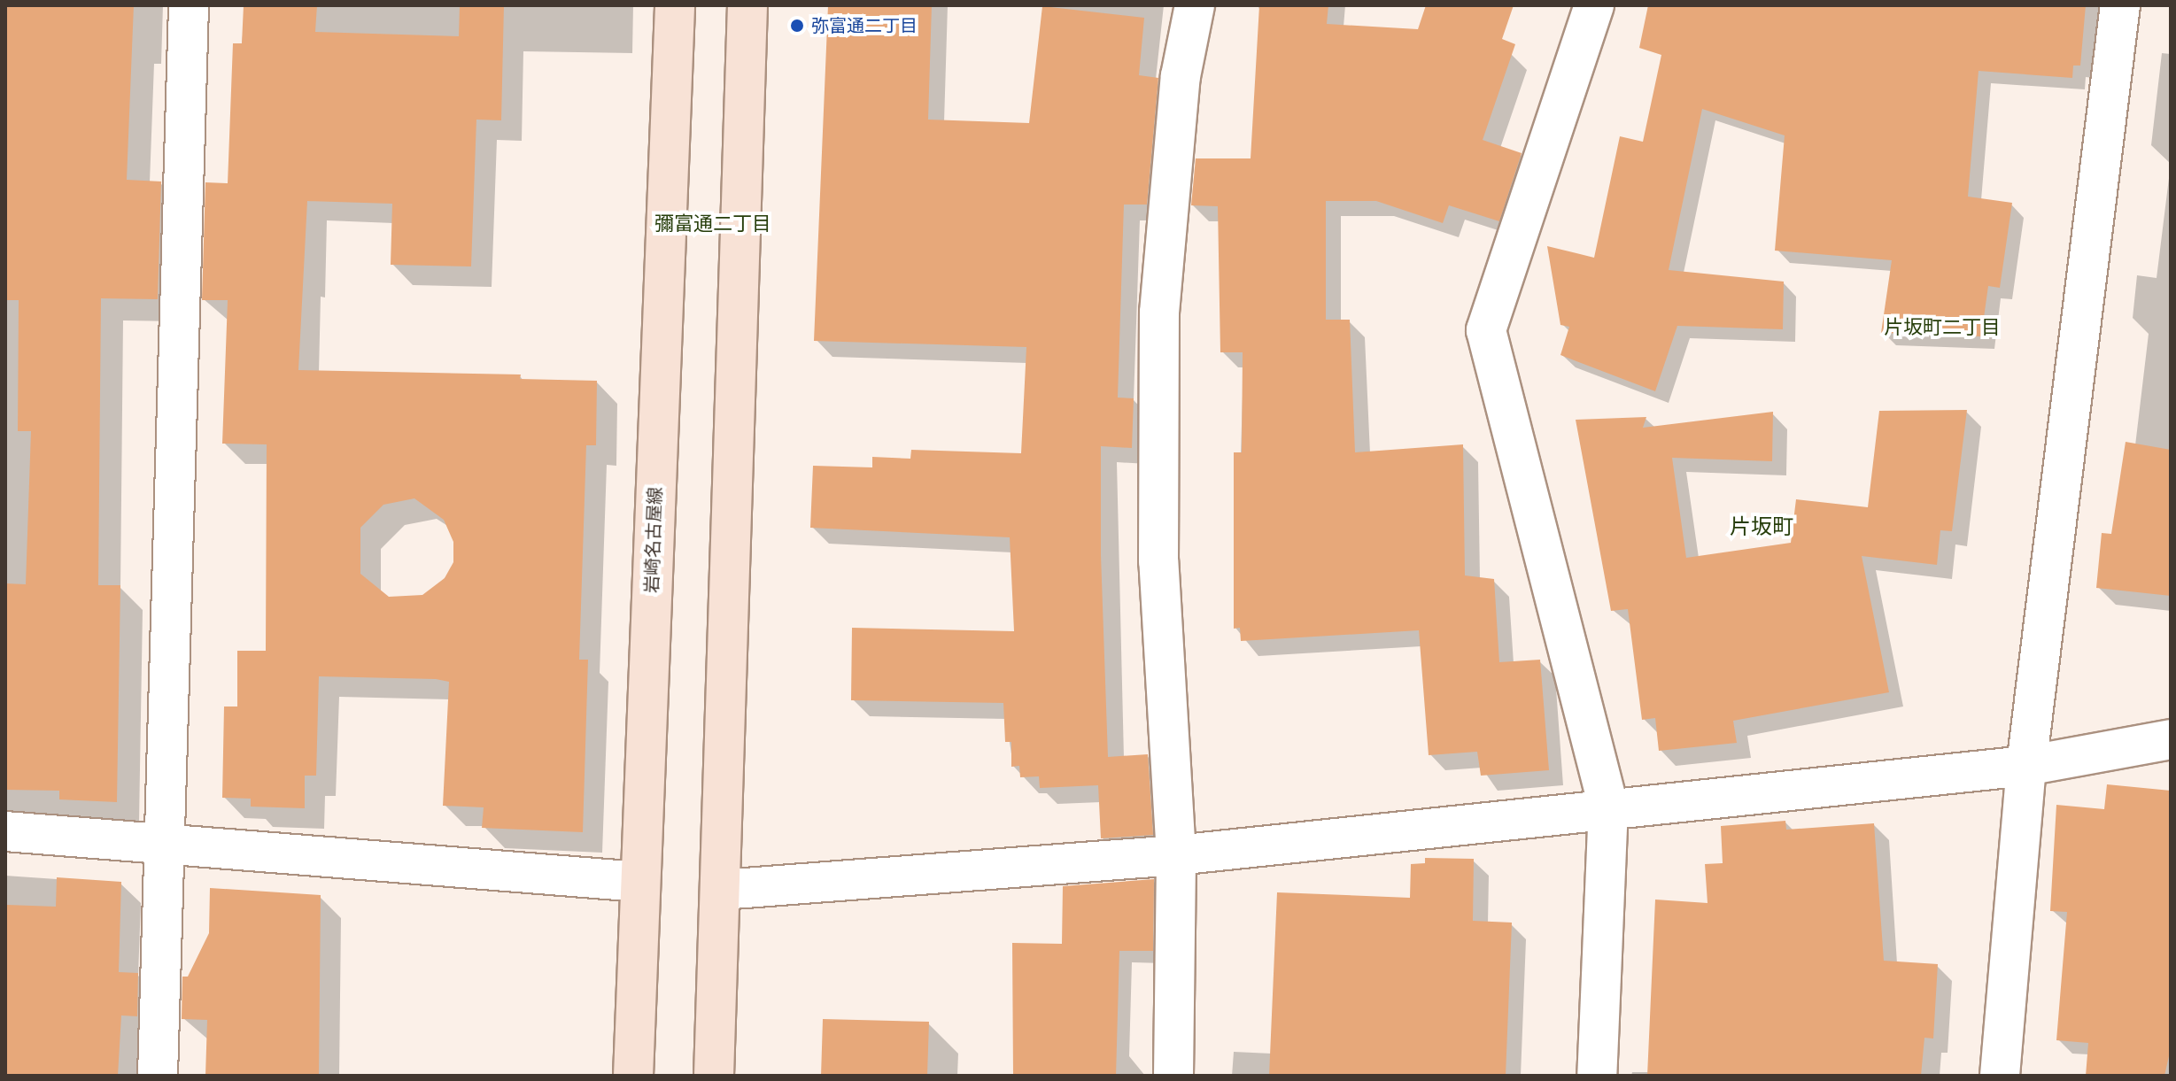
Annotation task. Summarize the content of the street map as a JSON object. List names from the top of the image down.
{
  "streets": {
    "main road": ["岩崎名古屋線"]
  },
  "districts": ["彌富通二丁目", "片坂町二丁目", "片坂町"],
  "places": ["弥富通二丁目"]
}
